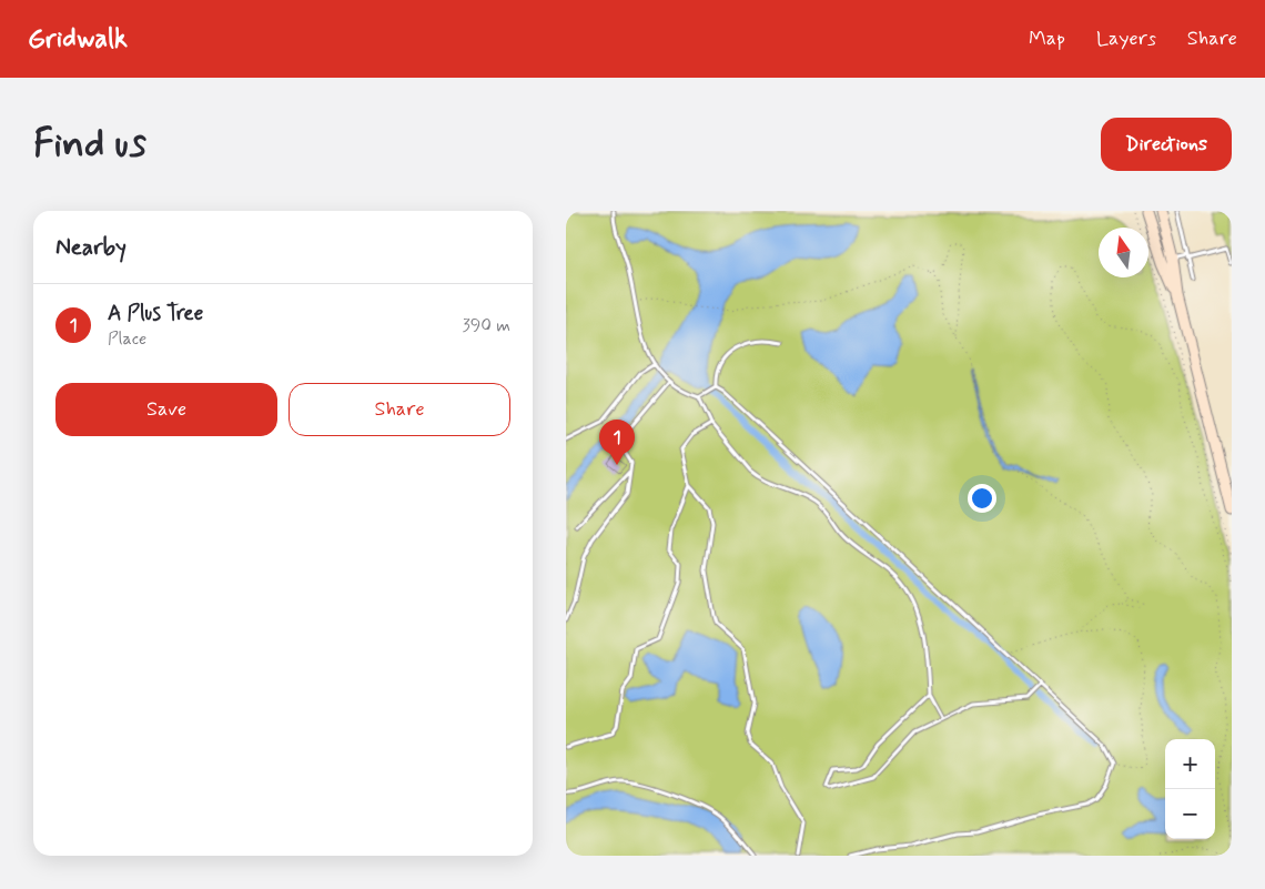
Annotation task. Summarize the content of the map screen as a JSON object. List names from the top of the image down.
{
  "north": "top",
  "page": {
    "header": "Gridwalk",
    "nav": ["Map", "Layers", "Share"],
    "buttons": [
      "Directions",
      ["Save", "Share"]
    ],
    "title": "Find us",
    "heading": "Nearby",
    "list": [
      {
        "mark": "1",
        "name": "A Plus Tree",
        "note": "Place",
        "value": "390 m"
      }
    ],
    "pins": "1",
    "map_buttons": ["+", "−"]
  }
}
